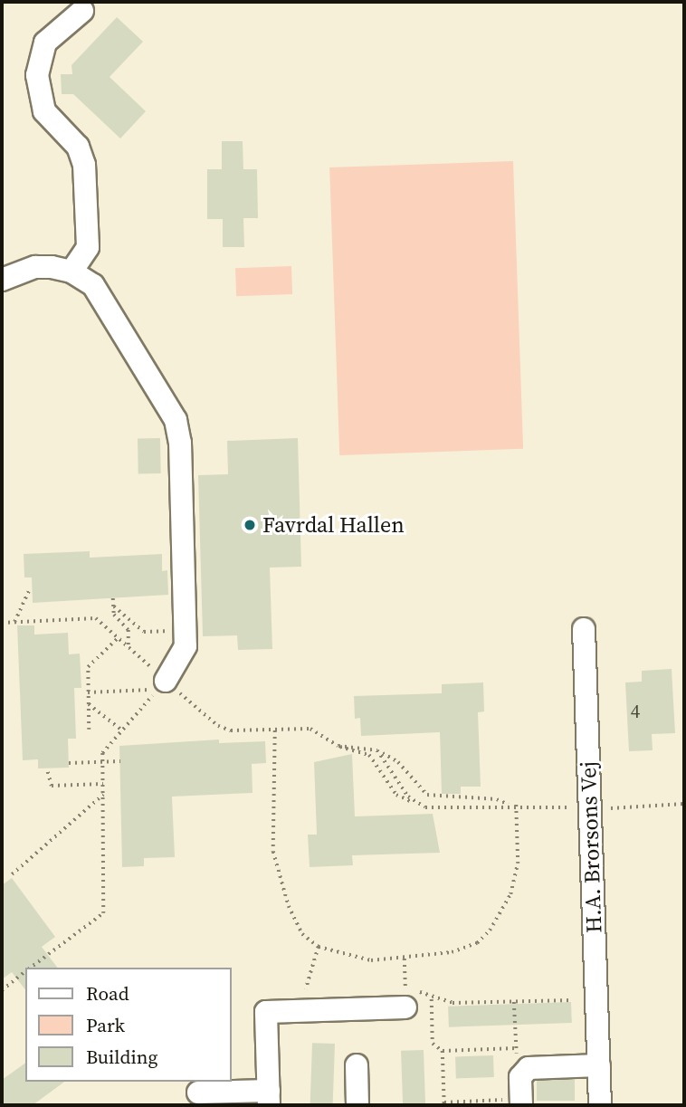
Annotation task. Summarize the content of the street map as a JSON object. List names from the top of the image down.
{
  "streets": {
    "street": ["H.A. Brorsons Vej"]
  },
  "places": ["Favrdal Hallen"],
  "house_numbers": ["4"],
  "legend": ["Road", "Park", "Building"]
}
